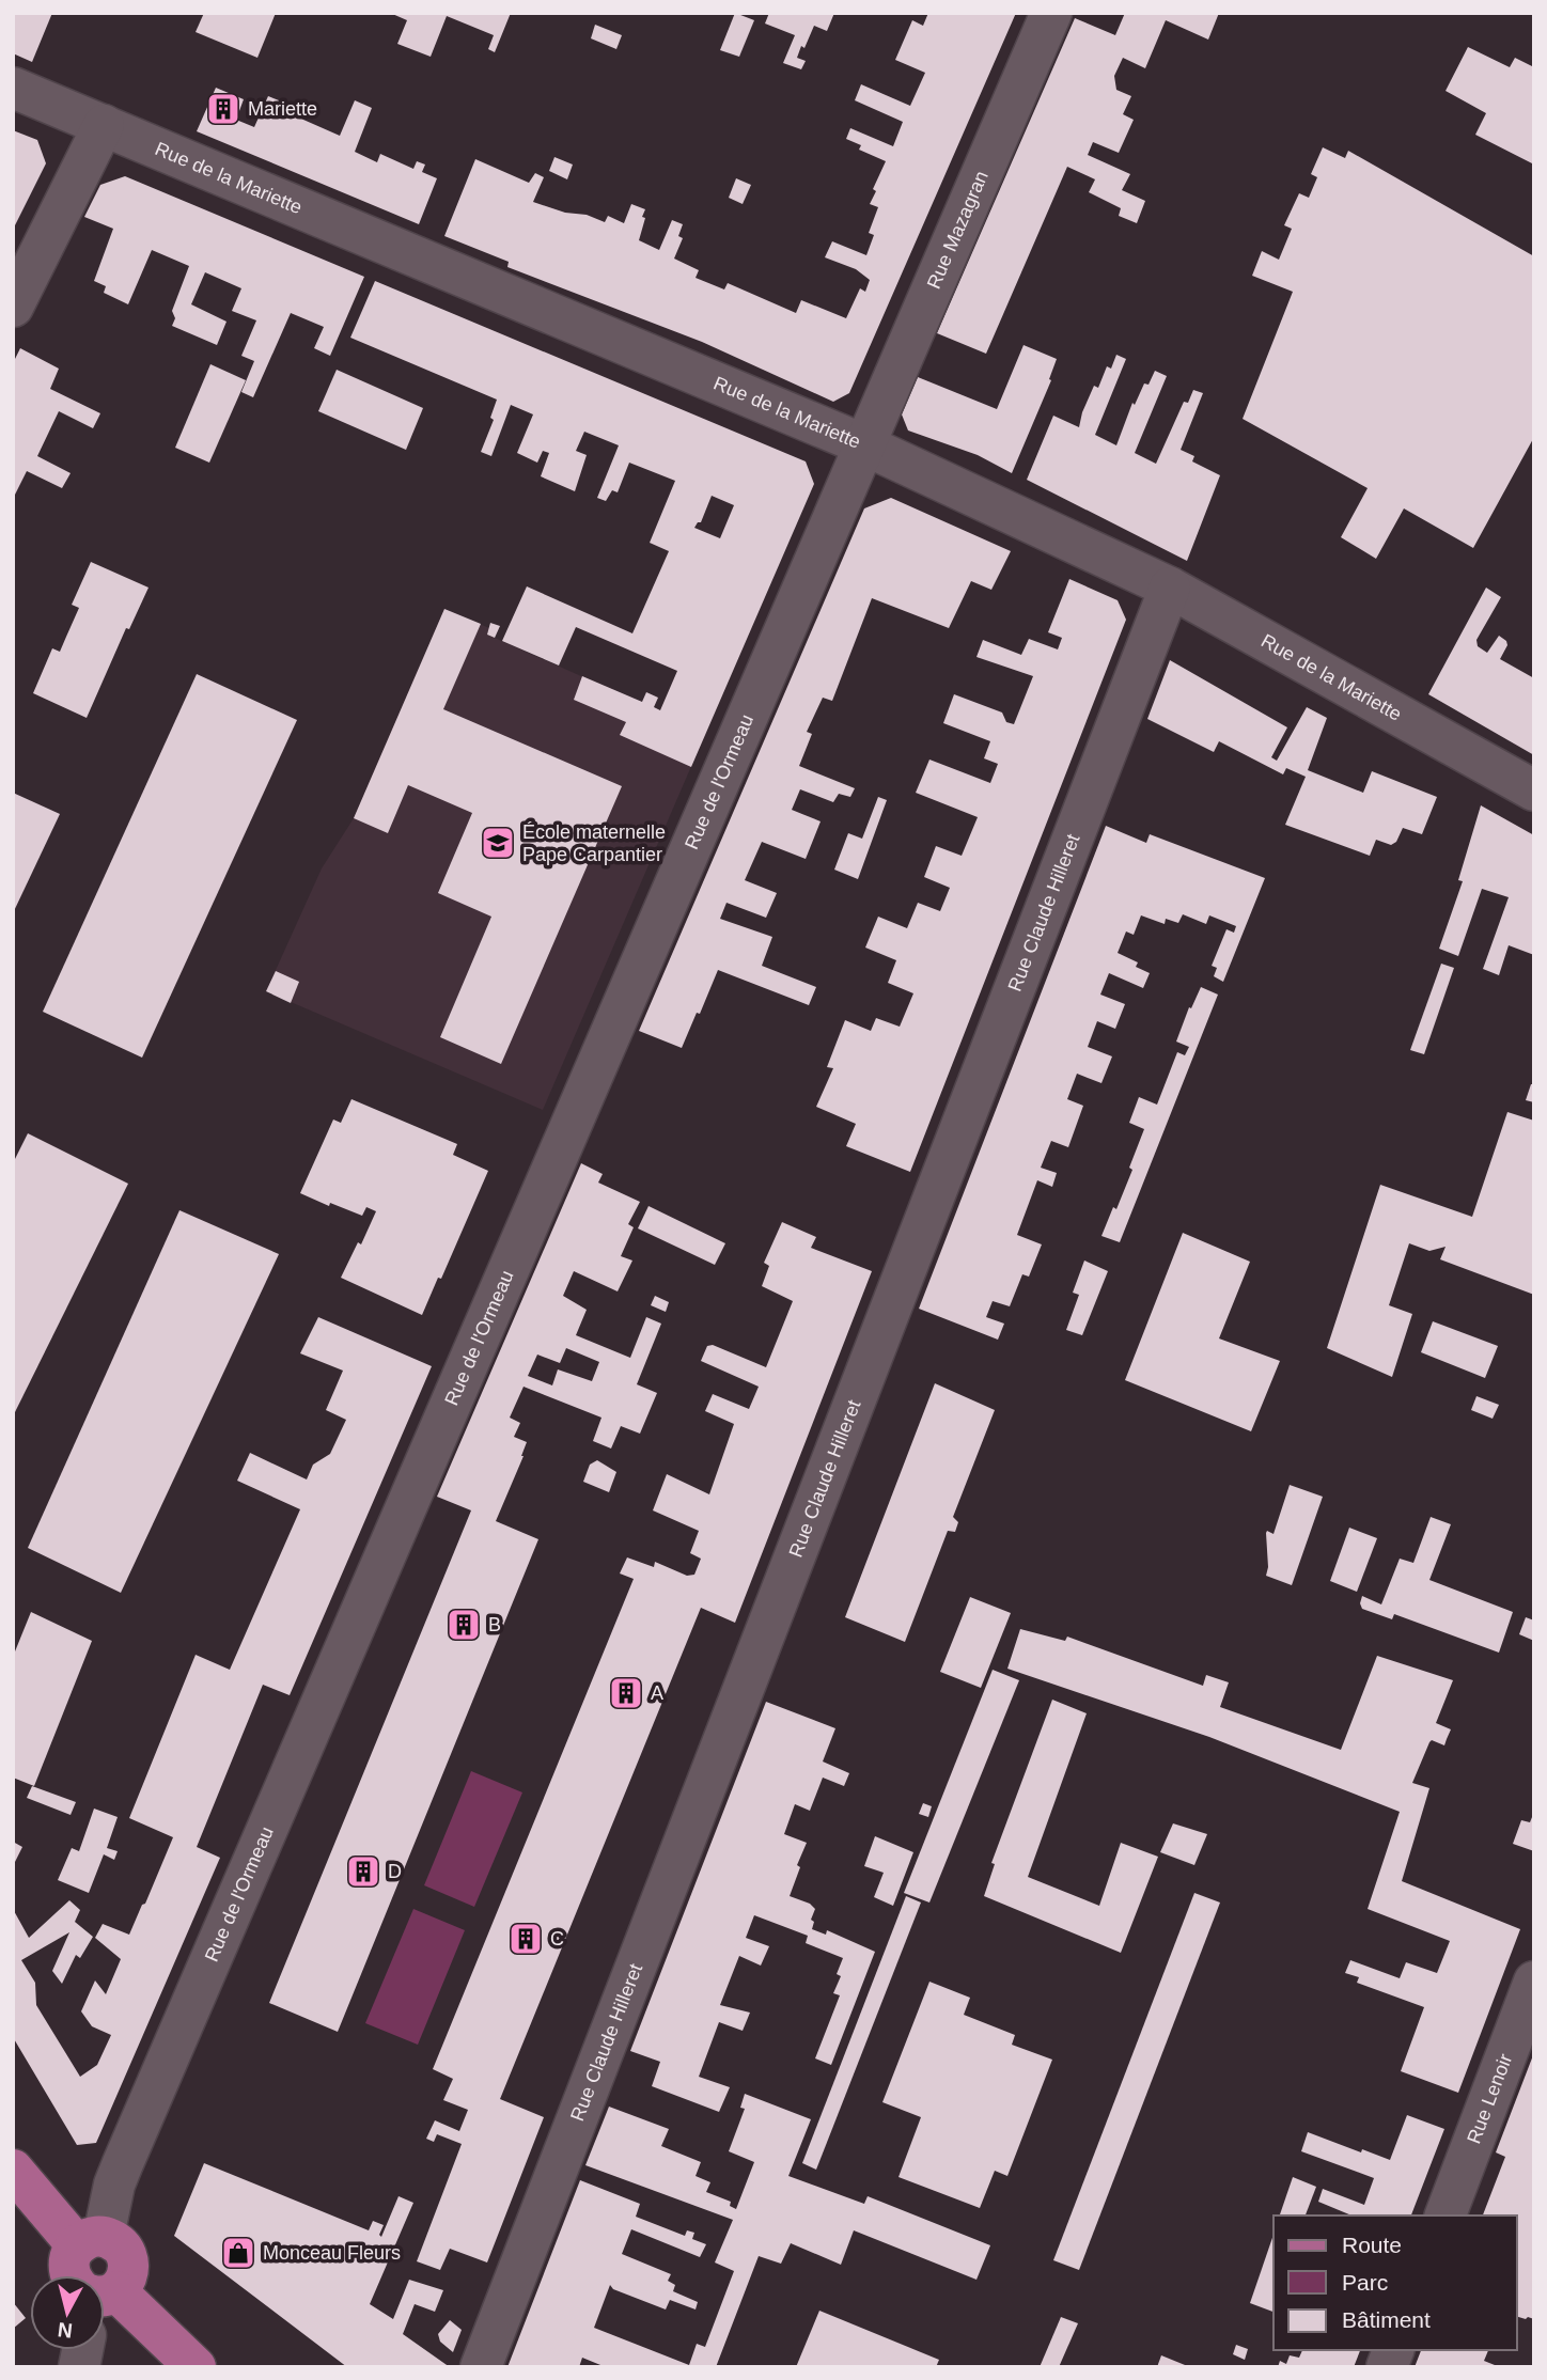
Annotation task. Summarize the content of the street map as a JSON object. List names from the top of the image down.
{
  "streets": {
    "street": [
      "Rue de la Mariette",
      "Rue Mazagran",
      "Rue de l'Ormeau",
      "Rue Claude Hilleret",
      "Rue Lenoir"
    ]
  },
  "crossings": [
    ["Rue de la Mariette", "Rue Mazagran"],
    ["Rue de la Mariette", "Rue de l'Ormeau"],
    ["Rue de la Mariette", "Rue Claude Hilleret"],
    ["Rue Mazagran", "Rue de l'Ormeau"]
  ],
  "places": {
    "building": [
      "Mariette",
      "B",
      "A",
      "D",
      "C"
    ],
    "school or university": ["École maternelle Pape Carpantier"],
    "shop": ["Monceau Fleurs"]
  },
  "legend": ["Route", "Parc", "Bâtiment"],
  "north": "bottom"
}
